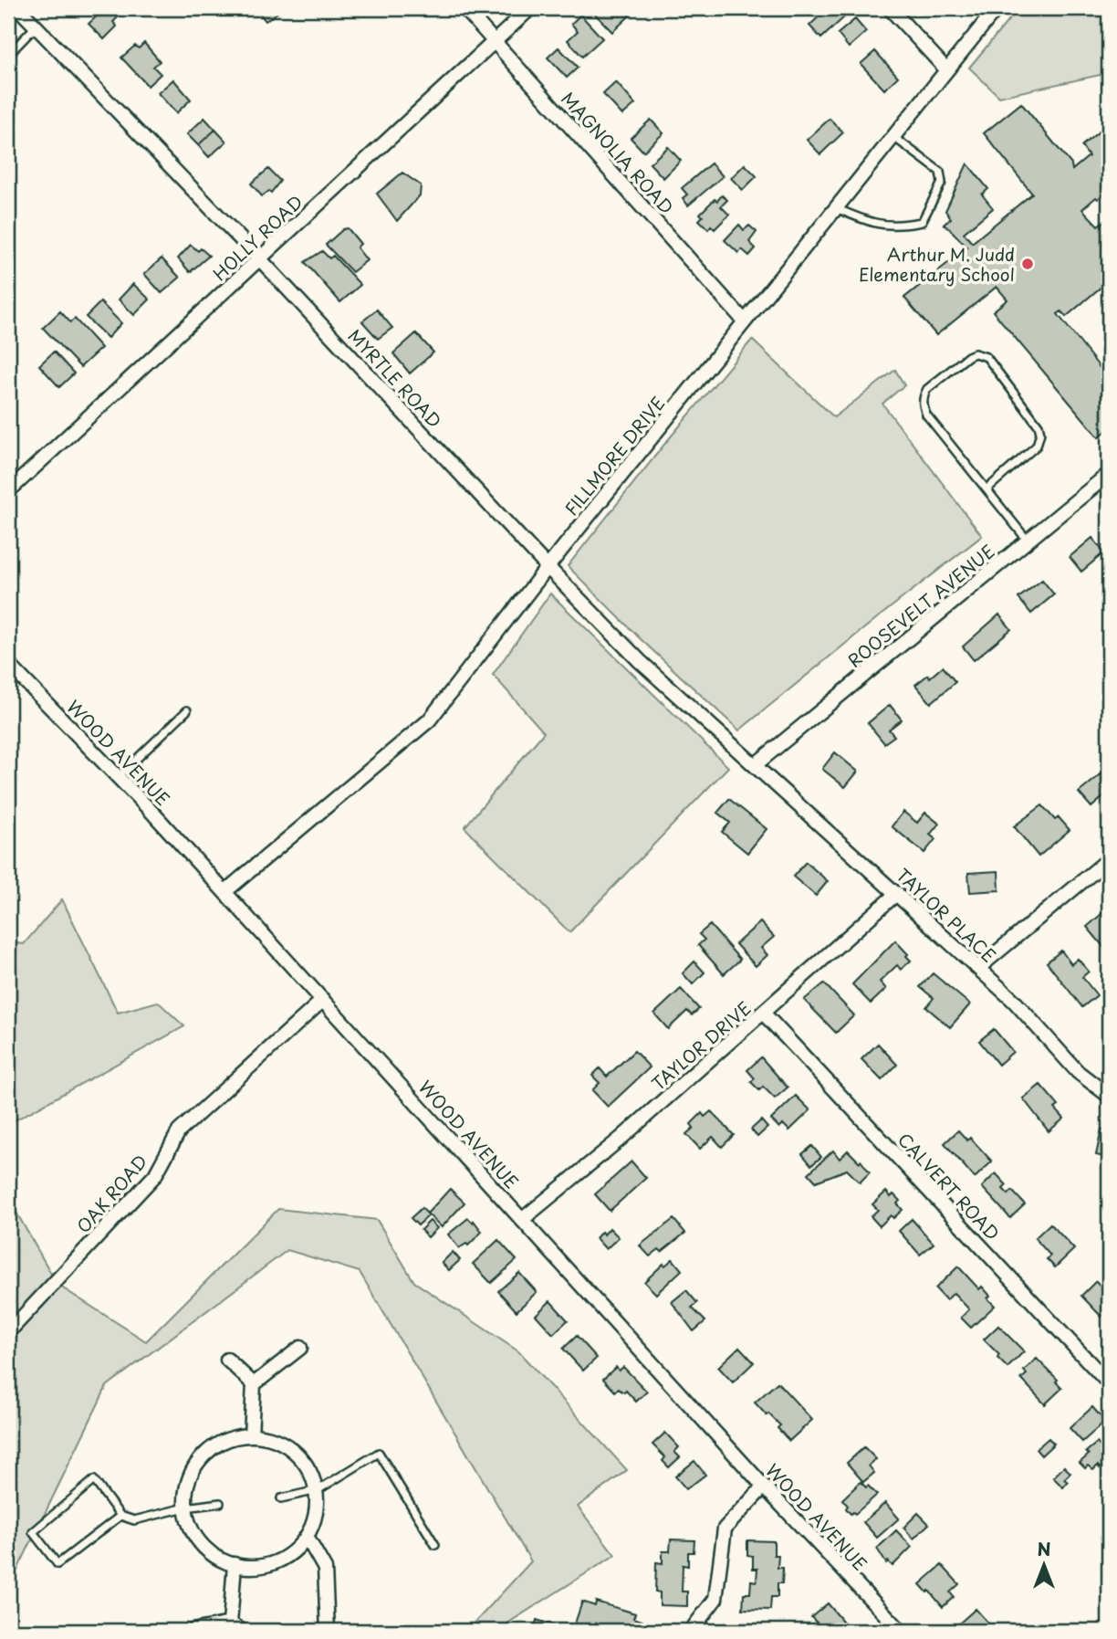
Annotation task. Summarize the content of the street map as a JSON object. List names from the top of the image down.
{
  "streets": {
    "street": [
      "MAGNOLIA ROAD",
      "HOLLY ROAD",
      "MYRTLE ROAD",
      "FILLMORE DRIVE",
      "ROOSEVELT AVENUE",
      "WOOD AVENUE",
      "TAYLOR PLACE",
      "TAYLOR DRIVE",
      "CALVERT ROAD",
      "OAK ROAD"
    ]
  },
  "crossings": [
    ["MAGNOLIA ROAD", "HOLLY ROAD"],
    ["MAGNOLIA ROAD", "FILLMORE DRIVE"],
    ["HOLLY ROAD", "MYRTLE ROAD"],
    ["MYRTLE ROAD", "FILLMORE DRIVE"],
    ["MYRTLE ROAD", "ROOSEVELT AVENUE"],
    ["MYRTLE ROAD", "TAYLOR PLACE"],
    ["FILLMORE DRIVE", "WOOD AVENUE"],
    ["ROOSEVELT AVENUE", "TAYLOR PLACE"],
    ["WOOD AVENUE", "TAYLOR DRIVE"],
    ["WOOD AVENUE", "OAK ROAD"],
    ["TAYLOR PLACE", "TAYLOR DRIVE"],
    ["TAYLOR DRIVE", "CALVERT ROAD"]
  ],
  "places": ["Arthur M. Judd Elementary School"],
  "north": "top"
}
